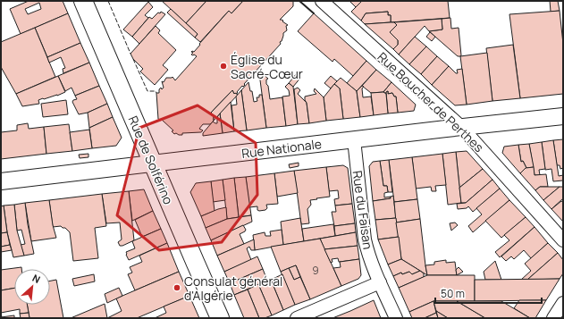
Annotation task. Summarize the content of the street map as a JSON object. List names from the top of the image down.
{
  "streets": {
    "main road": ["Rue de Solférino"],
    "street": ["Rue Boucher de Perthes", "Rue Nationale", "Rue du Faisan"]
  },
  "crossings": [
    ["Rue Boucher de Perthes", "Rue Nationale"],
    ["Rue Nationale", "Rue de Solférino"],
    ["Rue Nationale", "Rue du Faisan"]
  ],
  "places": ["Église du Sacré-Cœur", "Consulat général d'Algérie"],
  "house_numbers": ["9"],
  "scale_bar": "50 m",
  "north": "top right"
}
